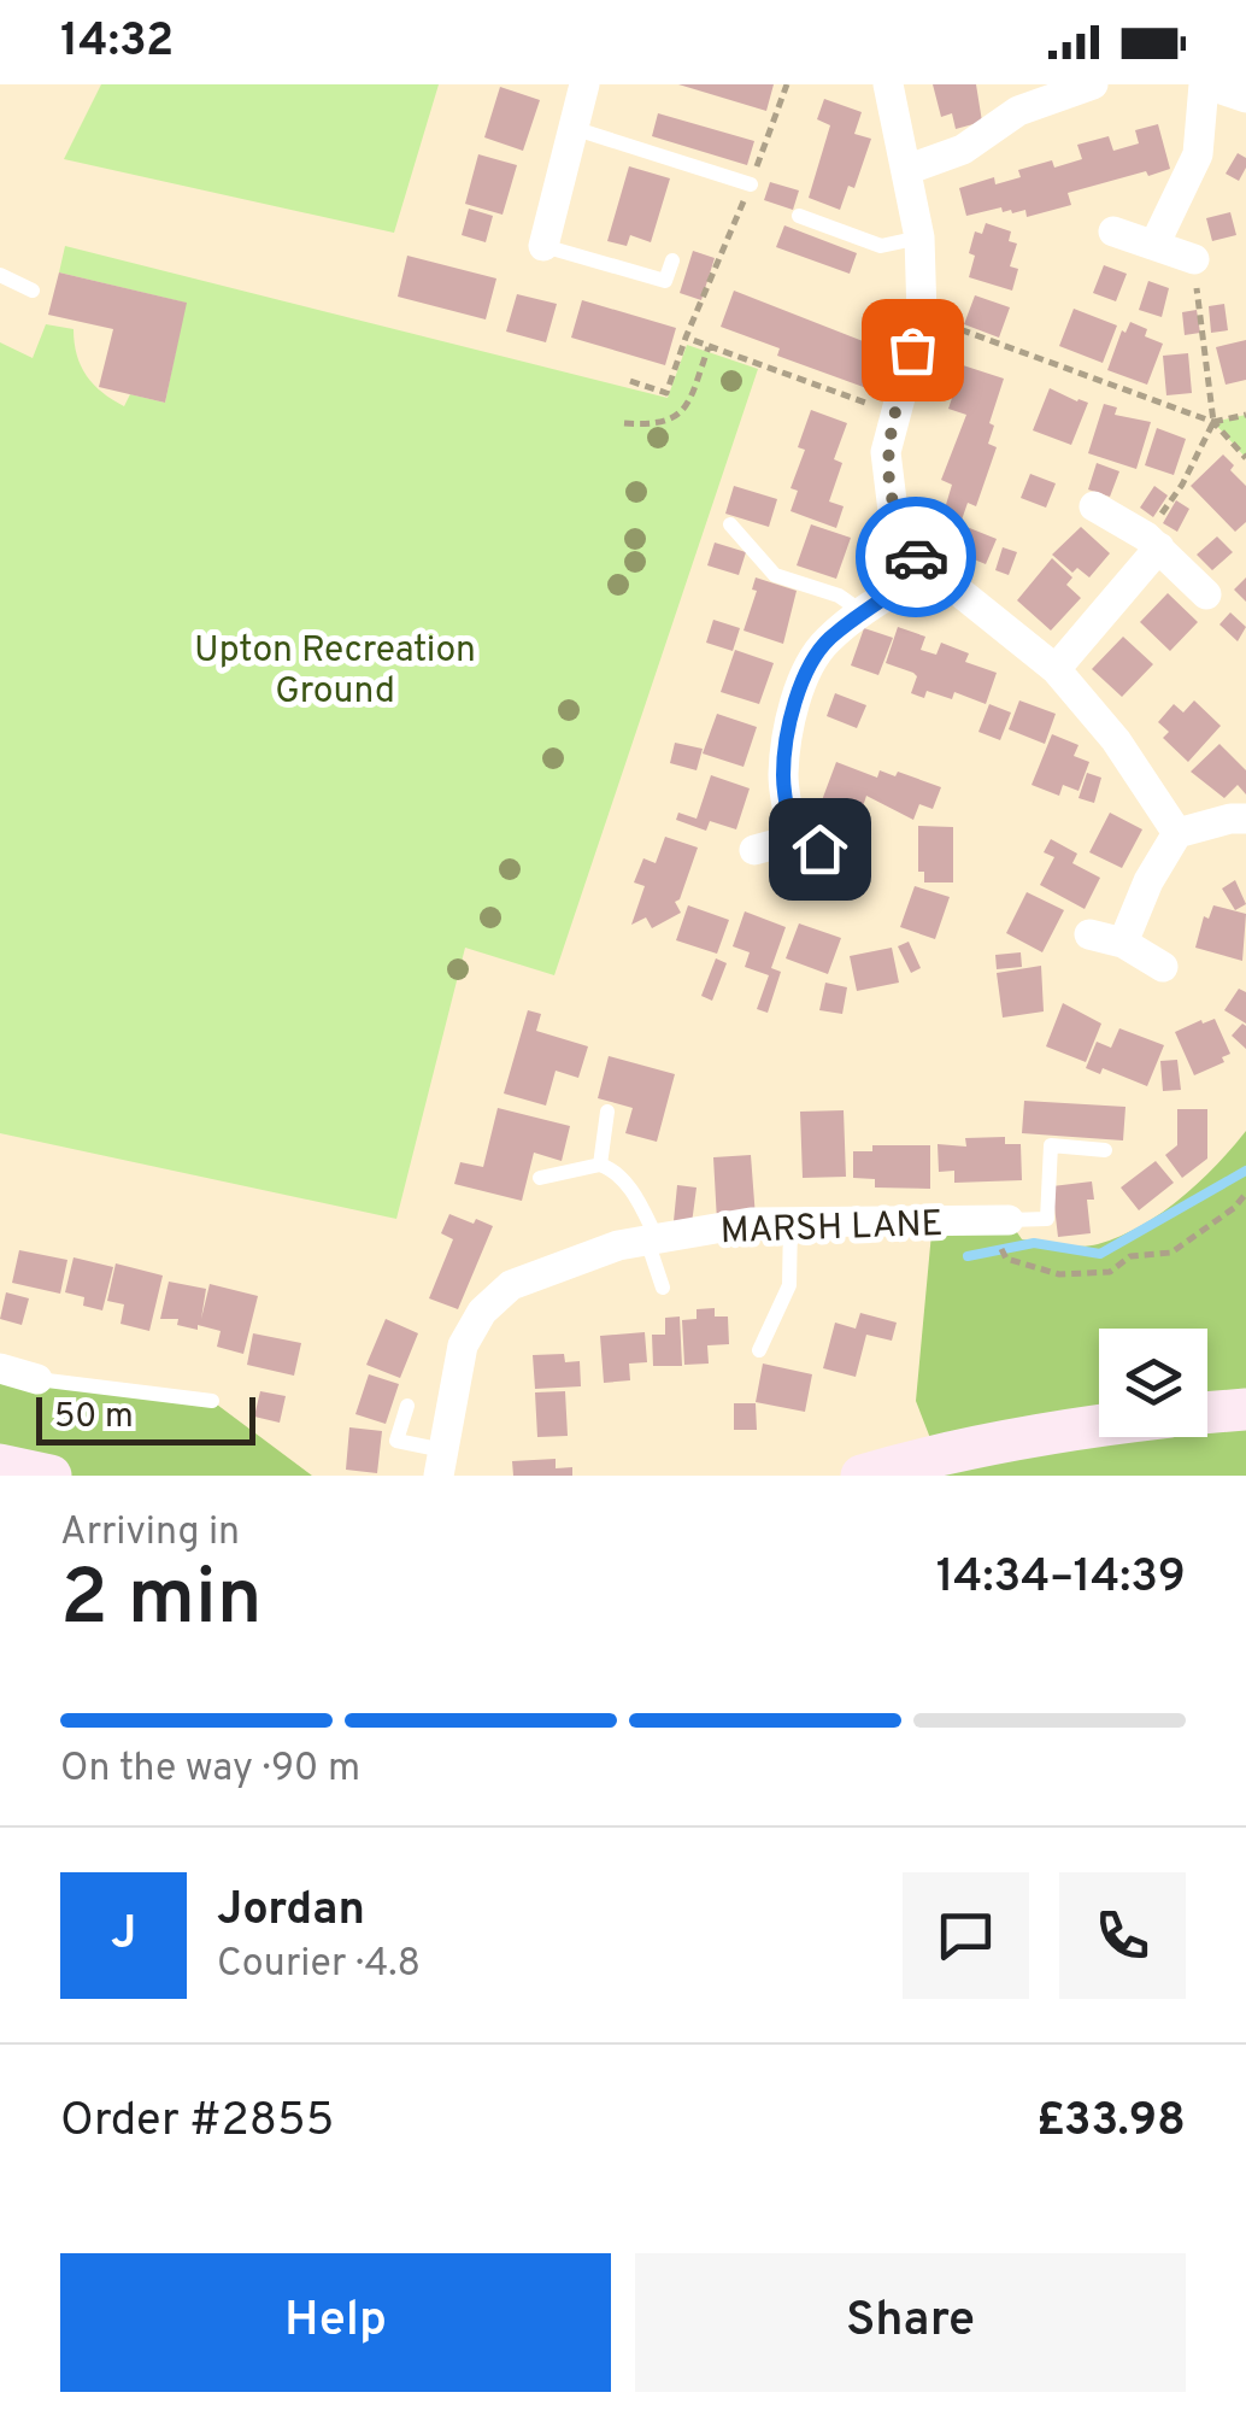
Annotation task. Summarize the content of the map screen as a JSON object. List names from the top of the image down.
{
  "streets": {
    "street": ["MARSH LANE"]
  },
  "parks": ["Upton Recreation Ground"],
  "scale_bar": "50 m",
  "page": {
    "status": "14:32",
    "scale": "50 m",
    "heading": ["2 min", "Arriving in", "14:34–14:39"],
    "panel": [
      "Jordan",
      "Courier · 4.8",
      "Order #2855",
      "£33.98"
    ],
    "bar": "On the way · 90 m",
    "round": "J",
    "buttons": ["Help", "Share"]
  }
}
